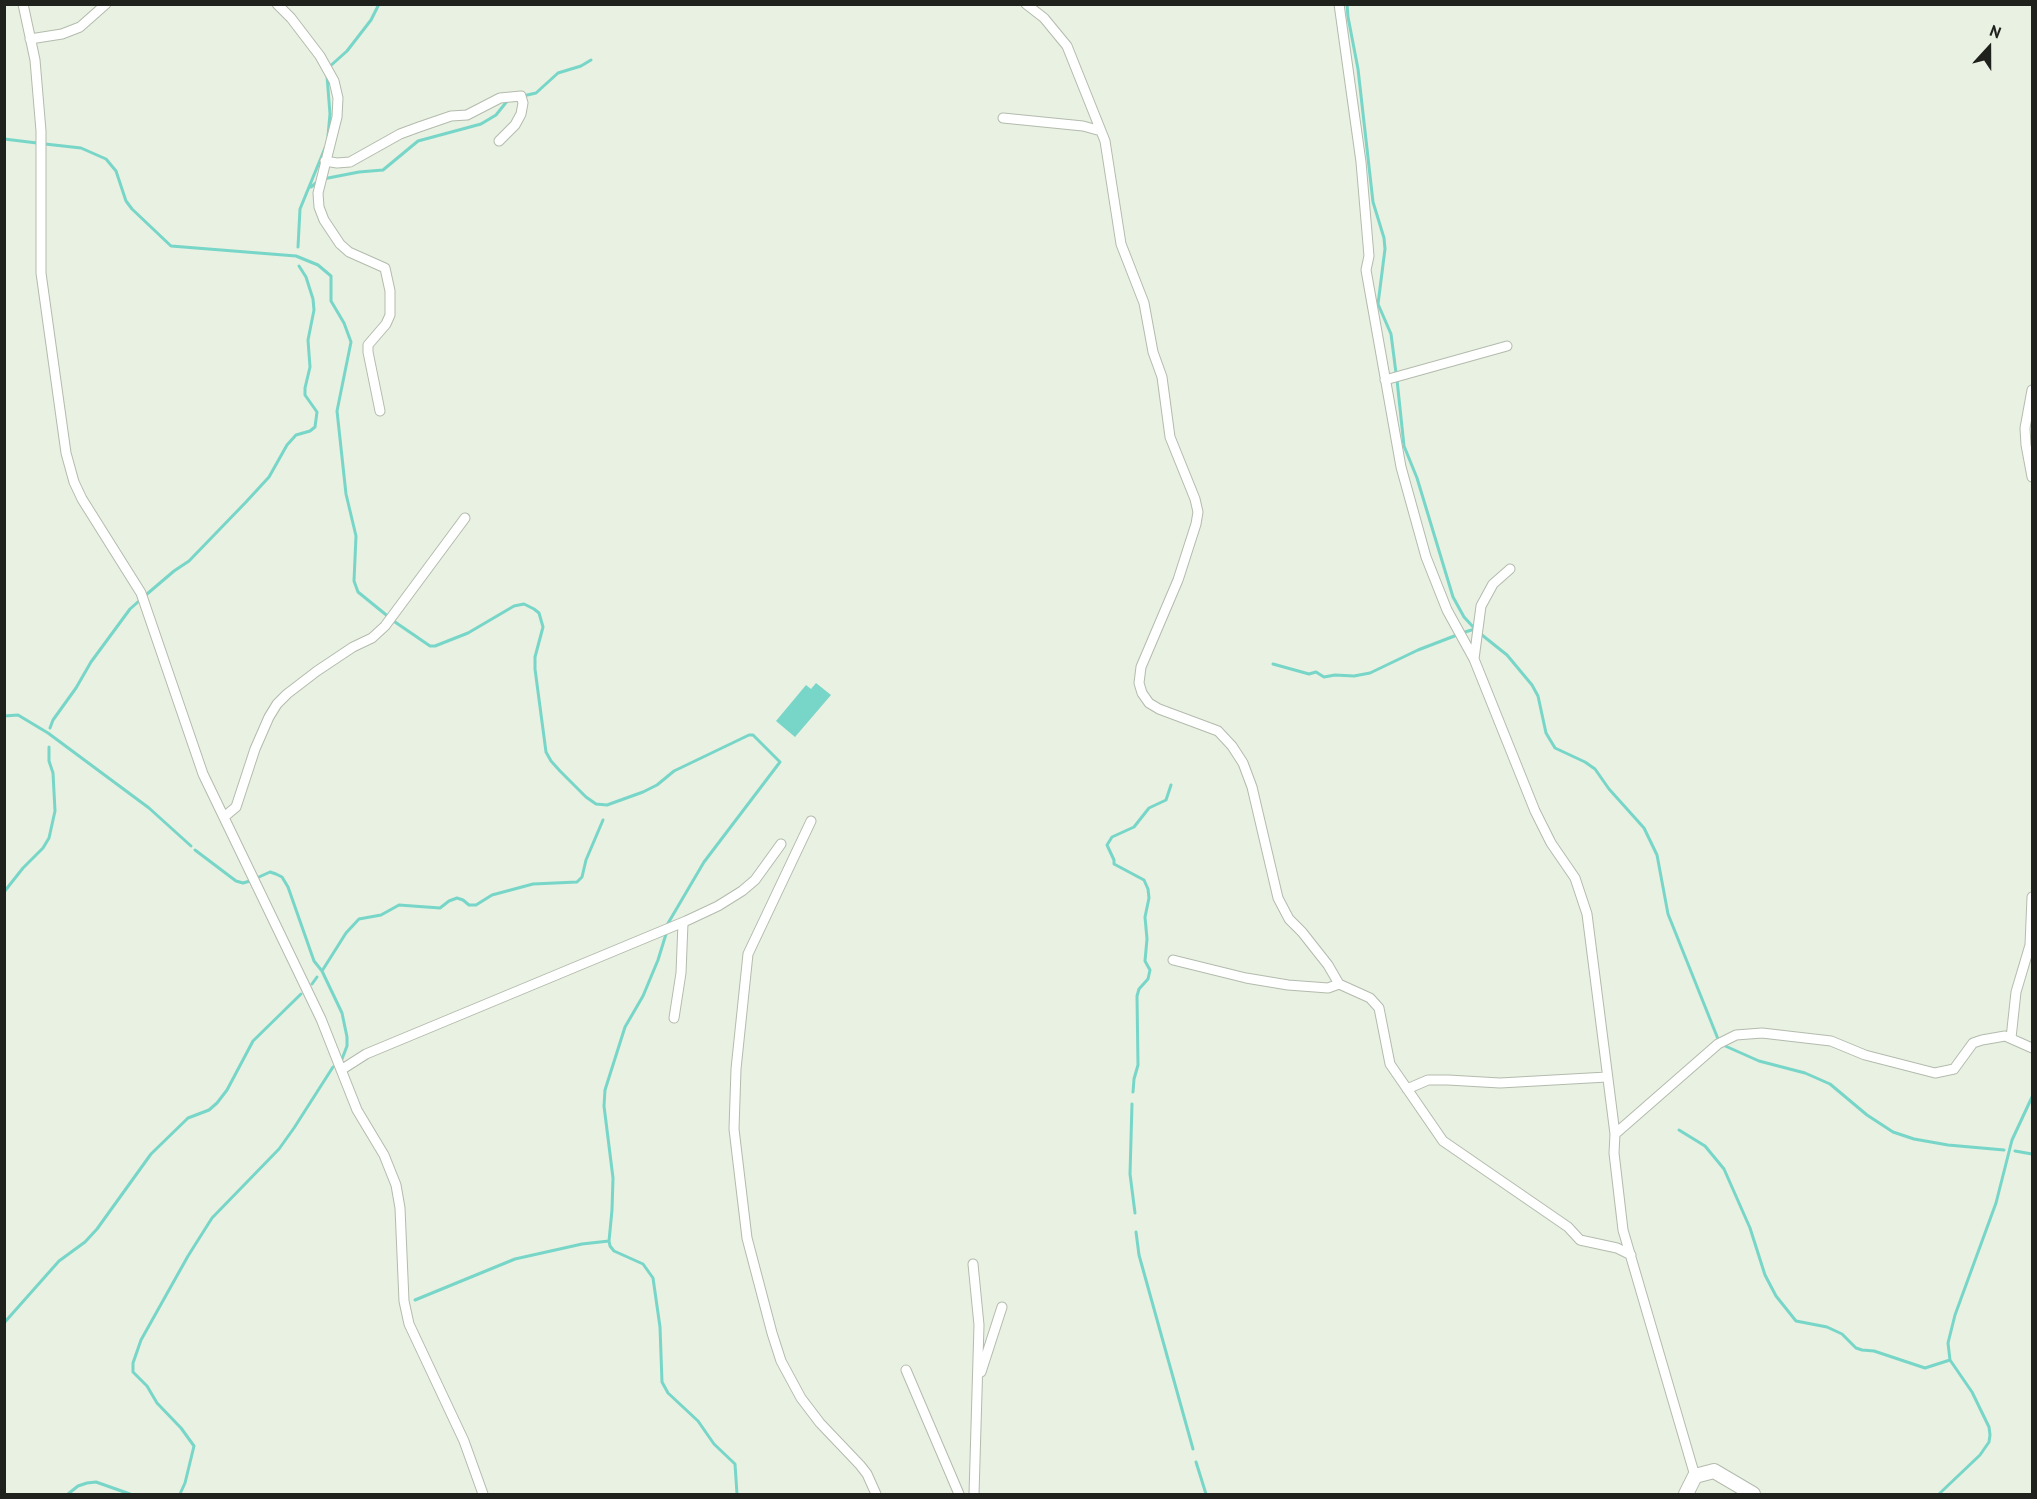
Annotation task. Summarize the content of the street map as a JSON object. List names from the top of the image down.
{
  "north": "top"
}
